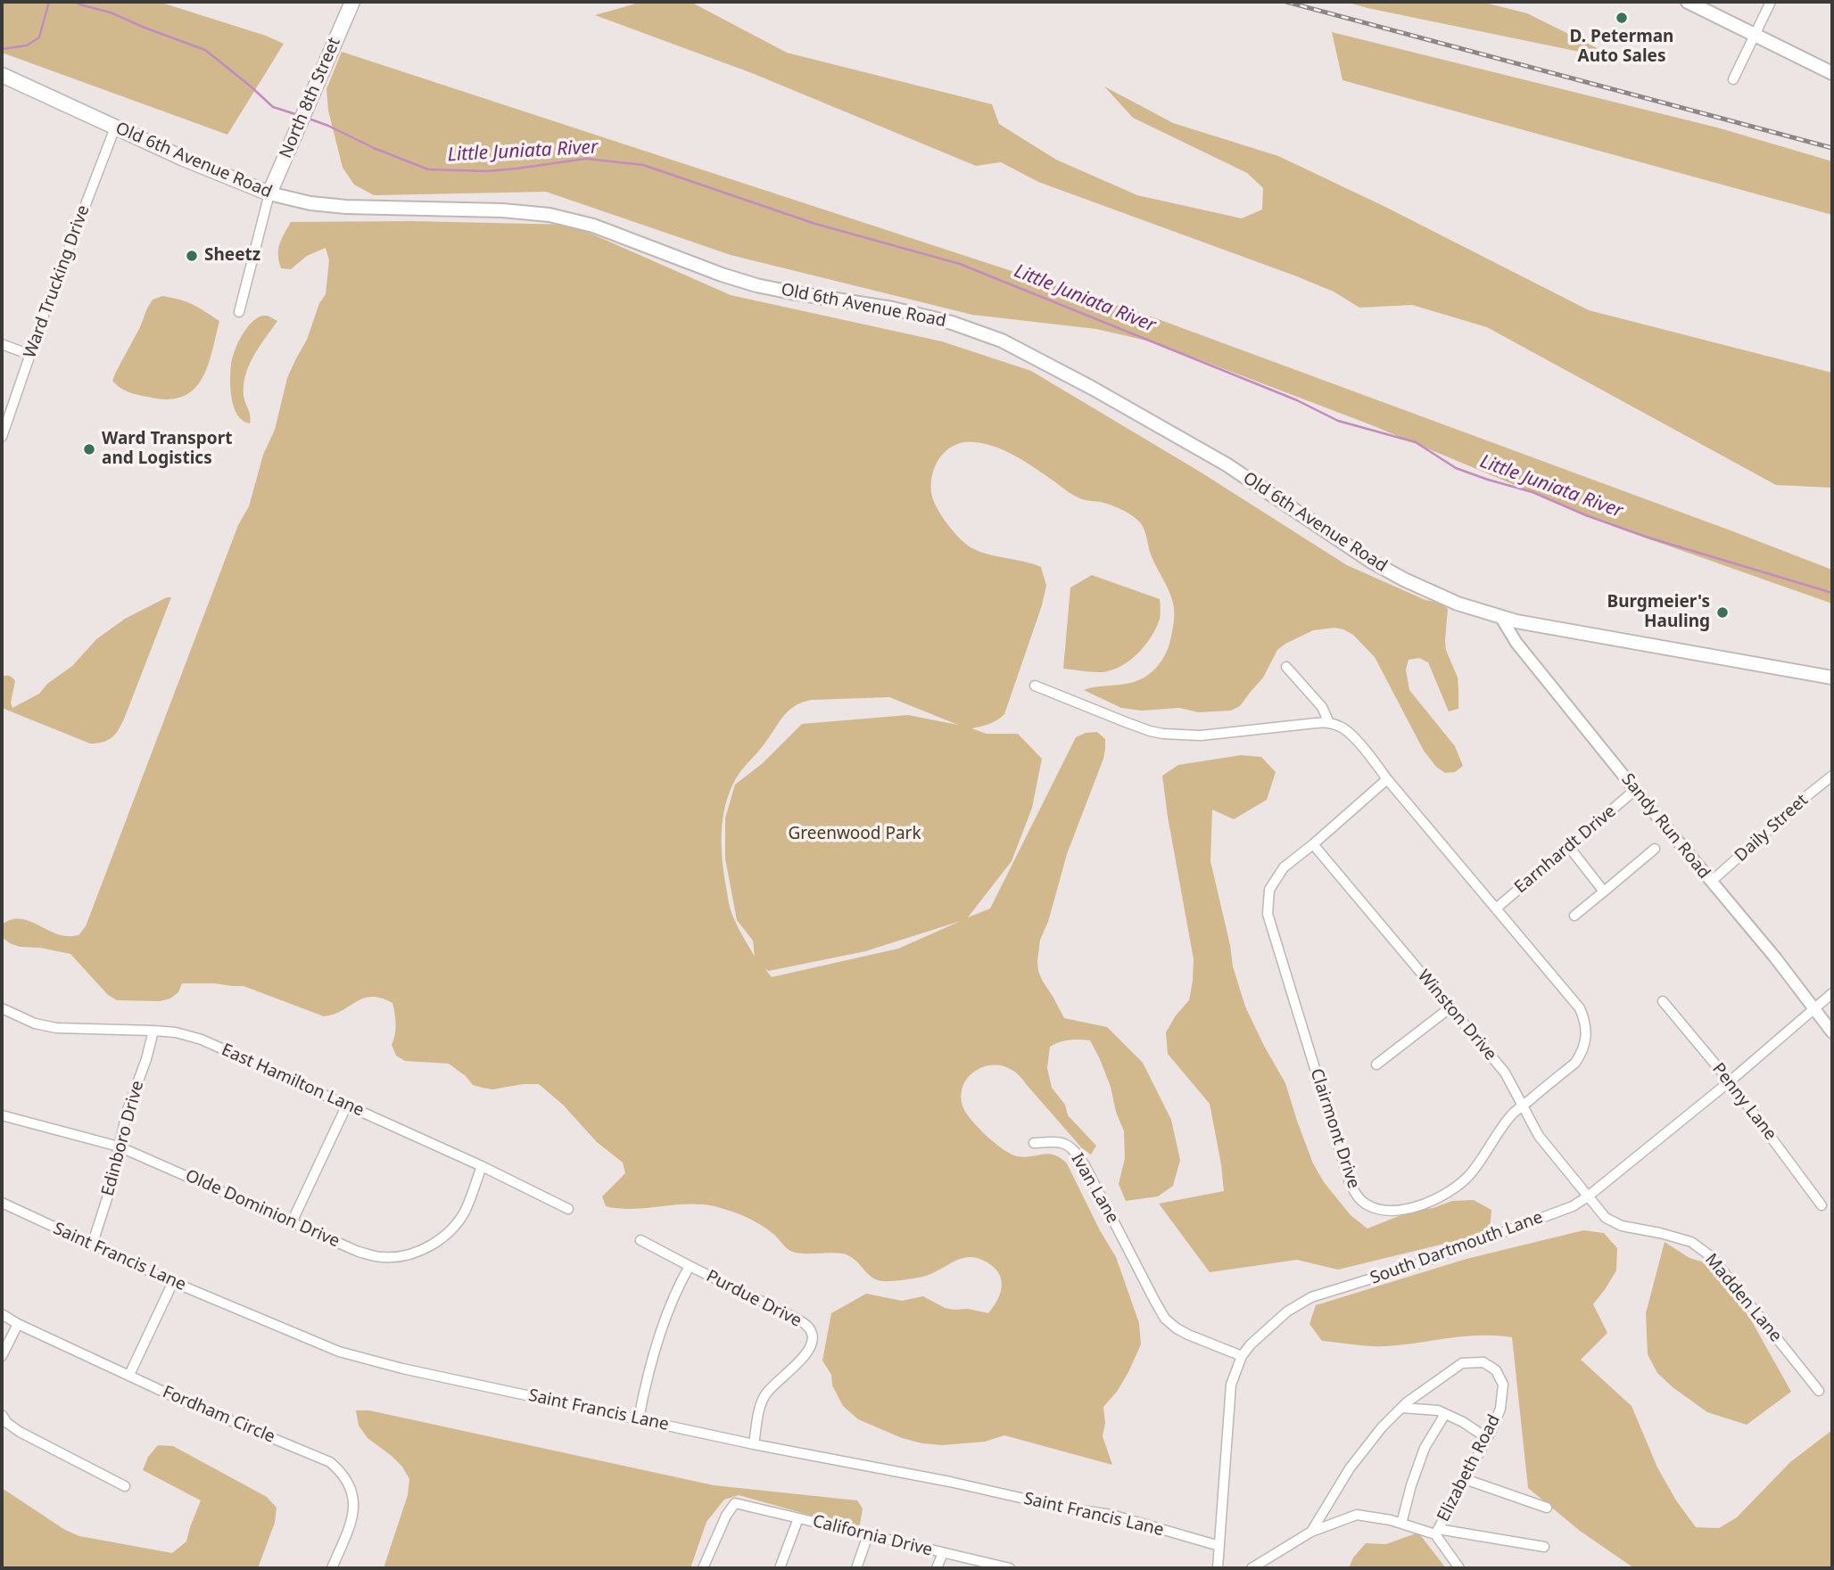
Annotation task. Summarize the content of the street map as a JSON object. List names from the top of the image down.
{
  "streets": {
    "main road": ["North 8th Street", "Old 6th Avenue Road"],
    "street": [
      "Ward Trucking Drive",
      "Sandy Run Road",
      "Daily Street",
      "Earnhardt Drive",
      "Winston Drive",
      "East Hamilton Lane",
      "Penny Lane",
      "Clairmont Drive",
      "Edinboro Drive",
      "Ivan Lane",
      "Olde Dominion Drive",
      "South Dartmouth Lane",
      "Saint Francis Lane",
      "Madden Lane",
      "Purdue Drive",
      "Fordham Circle",
      "Elizabeth Road",
      "California Drive"
    ]
  },
  "crossings": [
    ["North 8th Street", "Old 6th Avenue Road"],
    ["Old 6th Avenue Road", "Ward Trucking Drive"],
    ["Old 6th Avenue Road", "Sandy Run Road"],
    ["Sandy Run Road", "Daily Street"],
    ["Sandy Run Road", "Earnhardt Drive"],
    ["Sandy Run Road", "South Dartmouth Lane"],
    ["Earnhardt Drive", "Clairmont Drive"],
    ["Winston Drive", "Clairmont Drive"],
    ["Winston Drive", "South Dartmouth Lane"],
    ["Winston Drive", "Madden Lane"],
    ["East Hamilton Lane", "Edinboro Drive"],
    ["East Hamilton Lane", "Olde Dominion Drive"],
    ["Penny Lane", "South Dartmouth Lane"],
    ["Edinboro Drive", "Olde Dominion Drive"],
    ["Edinboro Drive", "Saint Francis Lane"],
    ["Ivan Lane", "South Dartmouth Lane"],
    ["South Dartmouth Lane", "Saint Francis Lane"],
    ["South Dartmouth Lane", "Madden Lane"],
    ["Saint Francis Lane", "Purdue Drive"]
  ],
  "water": ["Little Juniata River"],
  "parks": ["Greenwood Park"],
  "places": [
    "D. Peterman Auto Sales",
    "Sheetz",
    "Ward Transport and Logistics",
    "Burgmeier's Hauling"
  ]
}
